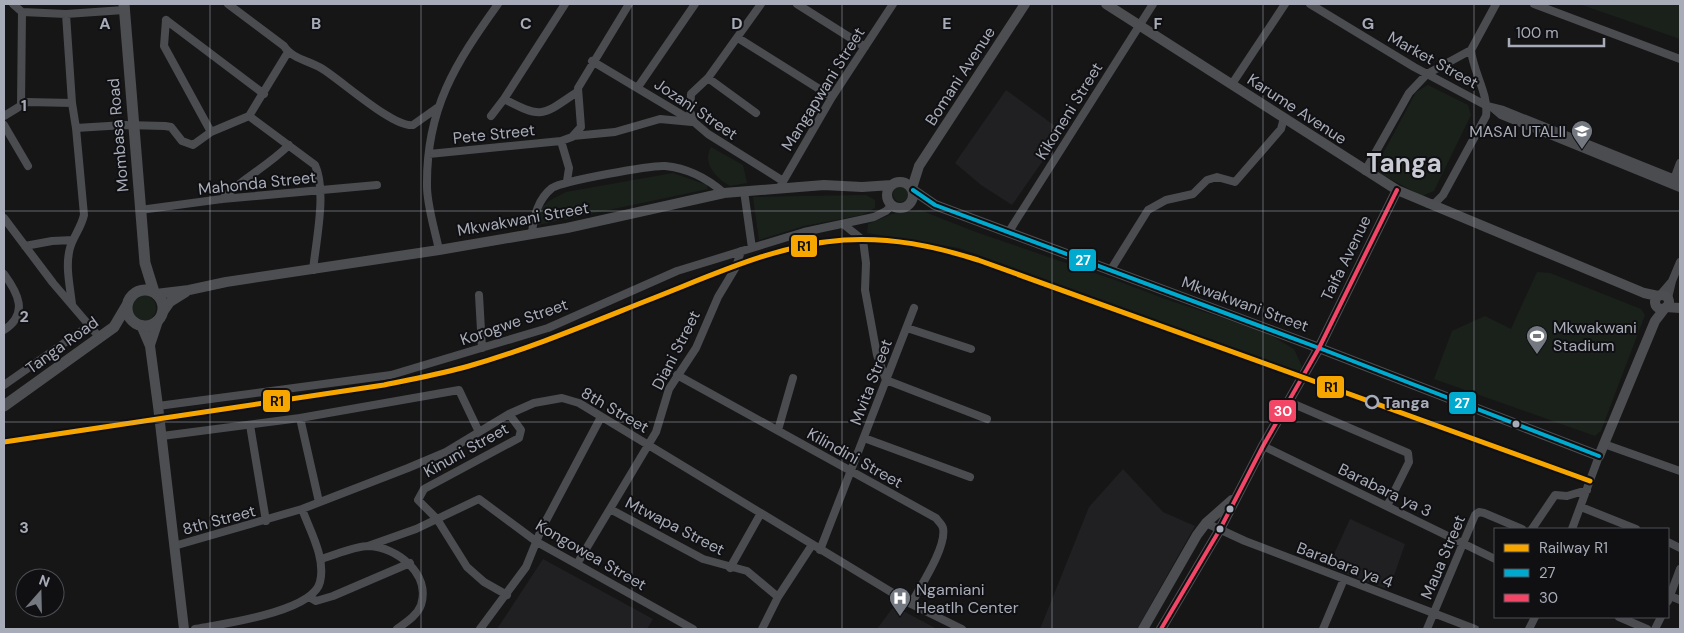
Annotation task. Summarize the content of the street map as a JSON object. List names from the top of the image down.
{
  "streets": {
    "highway": ["Mombasa Road", "Tanga Road"],
    "main road": [
      "Bomani Avenue",
      "Karume Avenue",
      "Mkwakwani Street",
      "Taifa Avenue"
    ],
    "street": [
      "Market Street",
      "Mangapwani Street",
      "Jozani Street",
      "Kikoneni Street",
      "Pete Street",
      "Mahonda Street",
      "Korogwe Street",
      "Diani Street",
      "Mvita Street",
      "8th Street",
      "Kinuni Street",
      "Kilindini Street",
      "Barabara ya 3",
      "Mtwapa Street",
      "Kongowea Street",
      "Maua Street",
      "Barabara ya 4"
    ]
  },
  "crossings": [
    ["Mangapwani Street", "Jozani Street"],
    ["Mangapwani Street", "Mkwakwani Street"],
    ["Jozani Street", "Mkwakwani Street"],
    ["Karume Avenue", "Kikoneni Street"],
    ["Karume Avenue", "Taifa Avenue"],
    ["Kikoneni Street", "Mkwakwani Street"],
    ["Mombasa Road", "Mahonda Street"],
    ["Mombasa Road", "Mkwakwani Street"],
    ["Mombasa Road", "Tanga Road"],
    ["Mkwakwani Street", "Taifa Avenue"],
    ["Taifa Avenue", "Barabara ya 3"],
    ["Taifa Avenue", "Barabara ya 4"],
    ["Korogwe Street", "Diani Street"],
    ["Diani Street", "8th Street"],
    ["Diani Street", "Kilindini Street"],
    ["Diani Street", "Mtwapa Street"],
    ["Diani Street", "Kongowea Street"],
    ["Mvita Street", "8th Street"],
    ["Mvita Street", "Kilindini Street"],
    ["8th Street", "Kinuni Street"],
    ["8th Street", "Kilindini Street"],
    ["Kinuni Street", "Kongowea Street"],
    ["Barabara ya 3", "Maua Street"],
    ["Maua Street", "Barabara ya 4"]
  ],
  "districts": ["Tanga"],
  "places": {
    "school or university": ["MASAI UTALII"],
    "sports": ["Mkwakwani Stadium"],
    "other": ["Tanga"],
    "hospital": ["Ngamiani Heatlh Center"]
  },
  "lines": ["transit line 27", "transit line 30", "rail line R1"],
  "legend": ["Railway R1", "27", "30"],
  "scale_bar": "100 m",
  "north": "top",
  "grid": {
    "columns": [
      "A",
      "B",
      "C",
      "D",
      "E",
      "F",
      "G"
    ],
    "rows": ["1", "2", "3"]
  }
}
